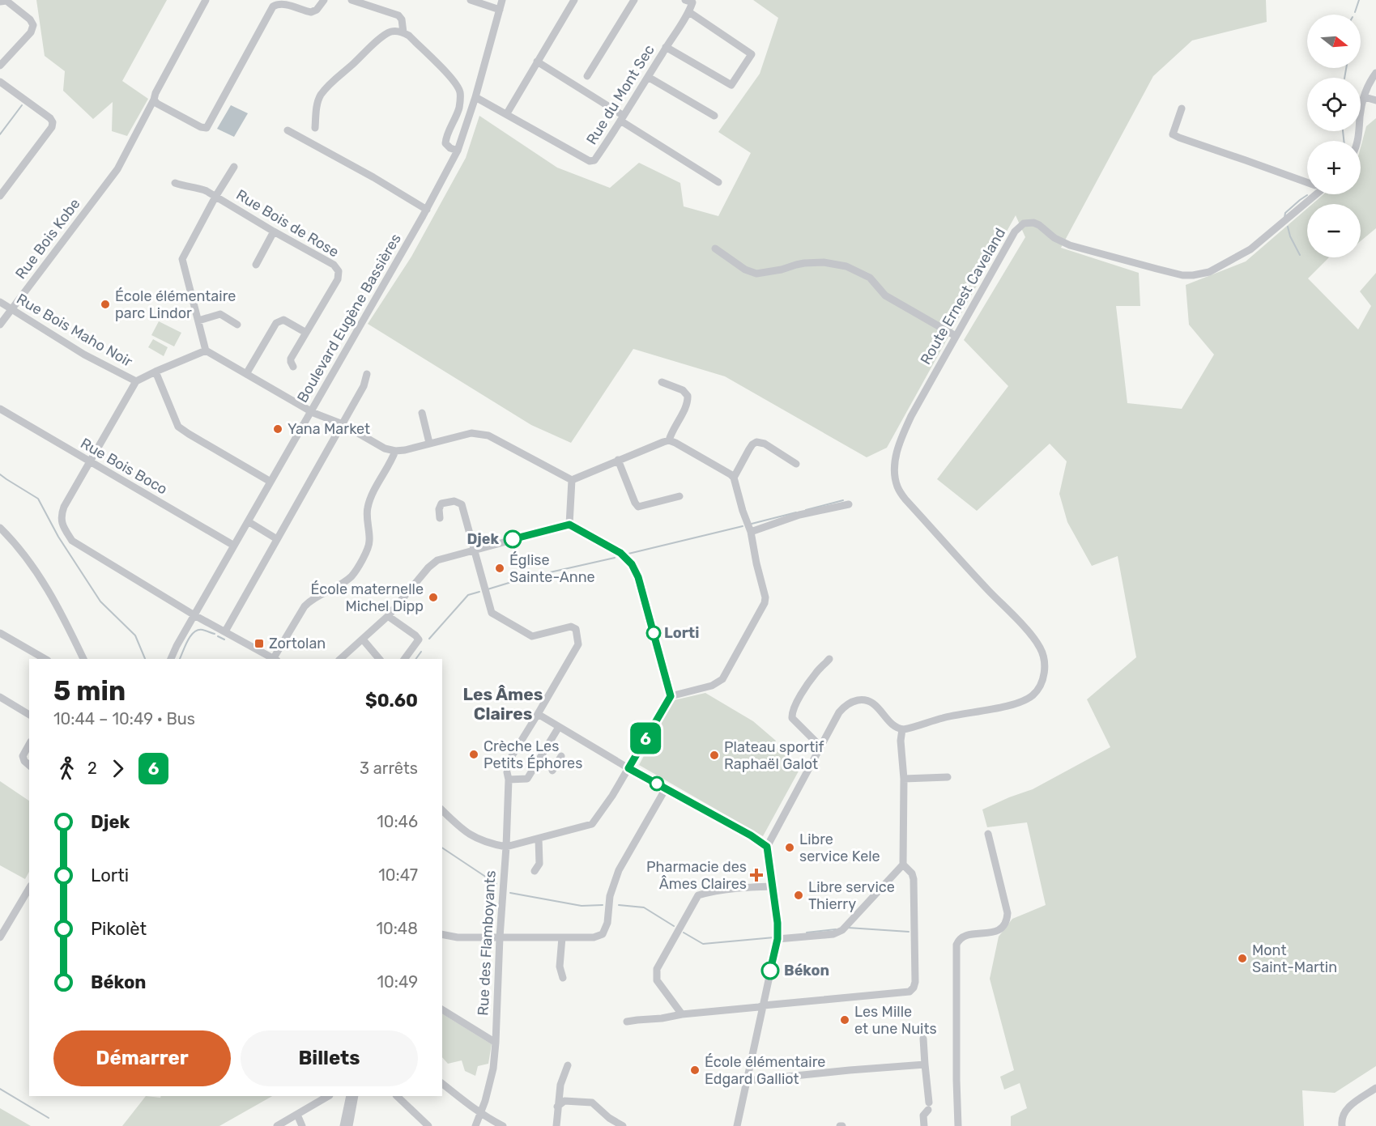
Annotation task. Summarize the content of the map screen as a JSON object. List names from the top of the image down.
{
  "streets": {
    "street": [
      "Rue du Mont Sec",
      "Rue Bois de Rose",
      "Rue Bois Kobe",
      "Route Ernest Caveland",
      "Boulevard Eugène Bassières",
      "Rue Bois Maho Noir",
      "Rue Bois Boco",
      "Rue des Flamboyants"
    ]
  },
  "crossings": [
    ["Rue du Mont Sec", "Boulevard Eugène Bassières"],
    ["Rue Bois Kobe", "Rue Bois Maho Noir"],
    ["Boulevard Eugène Bassières", "Rue Bois Boco"]
  ],
  "districts": ["Les Âmes Claires"],
  "places": {
    "other": [
      "École élémentaire parc Lindor",
      "Yana Market",
      "Djek",
      "Église Sainte-Anne",
      "École maternelle Michel Dipp",
      "Lorti",
      "Crèche Les Petits Éphores",
      "Plateau sportif Raphaël Galot",
      "Libre service Kele",
      "Libre service Thierry",
      "Mont Saint-Martin",
      "Békon",
      "Les Mille et une Nuits",
      "École élémentaire Edgard Galliot"
    ],
    "transit": ["Zortolan"],
    "health": ["Pharmacie des Âmes Claires"]
  },
  "lines": ["bus line 6"],
  "north": "right",
  "page": {
    "on_map": "6",
    "map_buttons": ["+", "−"],
    "heading": ["5 min", "10:44 – 10:49 · Bus", "$0.60"],
    "legs": ["2", "6", "3 arrêts"],
    "list": [
      {
        "name": "Djek",
        "value": "10:46"
      },
      {
        "name": "Lorti",
        "value": "10:47"
      },
      {
        "name": "Pikolèt",
        "value": "10:48"
      },
      {
        "name": "Békon",
        "value": "10:49"
      }
    ],
    "buttons": ["Démarrer", "Billets"]
  }
}
